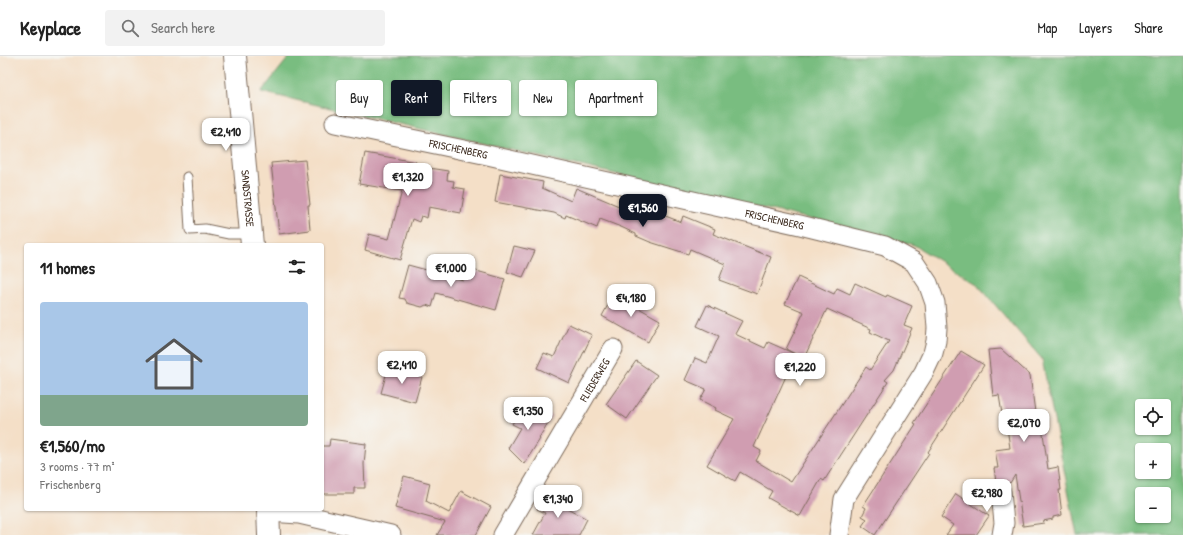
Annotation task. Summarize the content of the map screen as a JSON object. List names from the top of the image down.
{
  "streets": {
    "street": ["FRISCHENBERG", "SANDSTRASSE", "FLIEDERWEG"]
  },
  "page": {
    "header": "Keyplace",
    "search": "Search here",
    "nav": ["Map", "Layers", "Share"],
    "chip": [
      "Buy",
      "Rent",
      "Filters",
      "New",
      "Apartment"
    ],
    "price": [
      "€2,410",
      "€1,320",
      "€1,560",
      "€1,000",
      "€4,180",
      "€2,410",
      "€1,220",
      "€1,350",
      "€2,070",
      "€2,980",
      "€1,340"
    ],
    "heading": "11 homes",
    "list": [
      {
        "name": "€1,560/mo",
        "note": "3 rooms · 77 m² · Frischenberg"
      }
    ],
    "map_buttons": ["+", "−"]
  }
}
